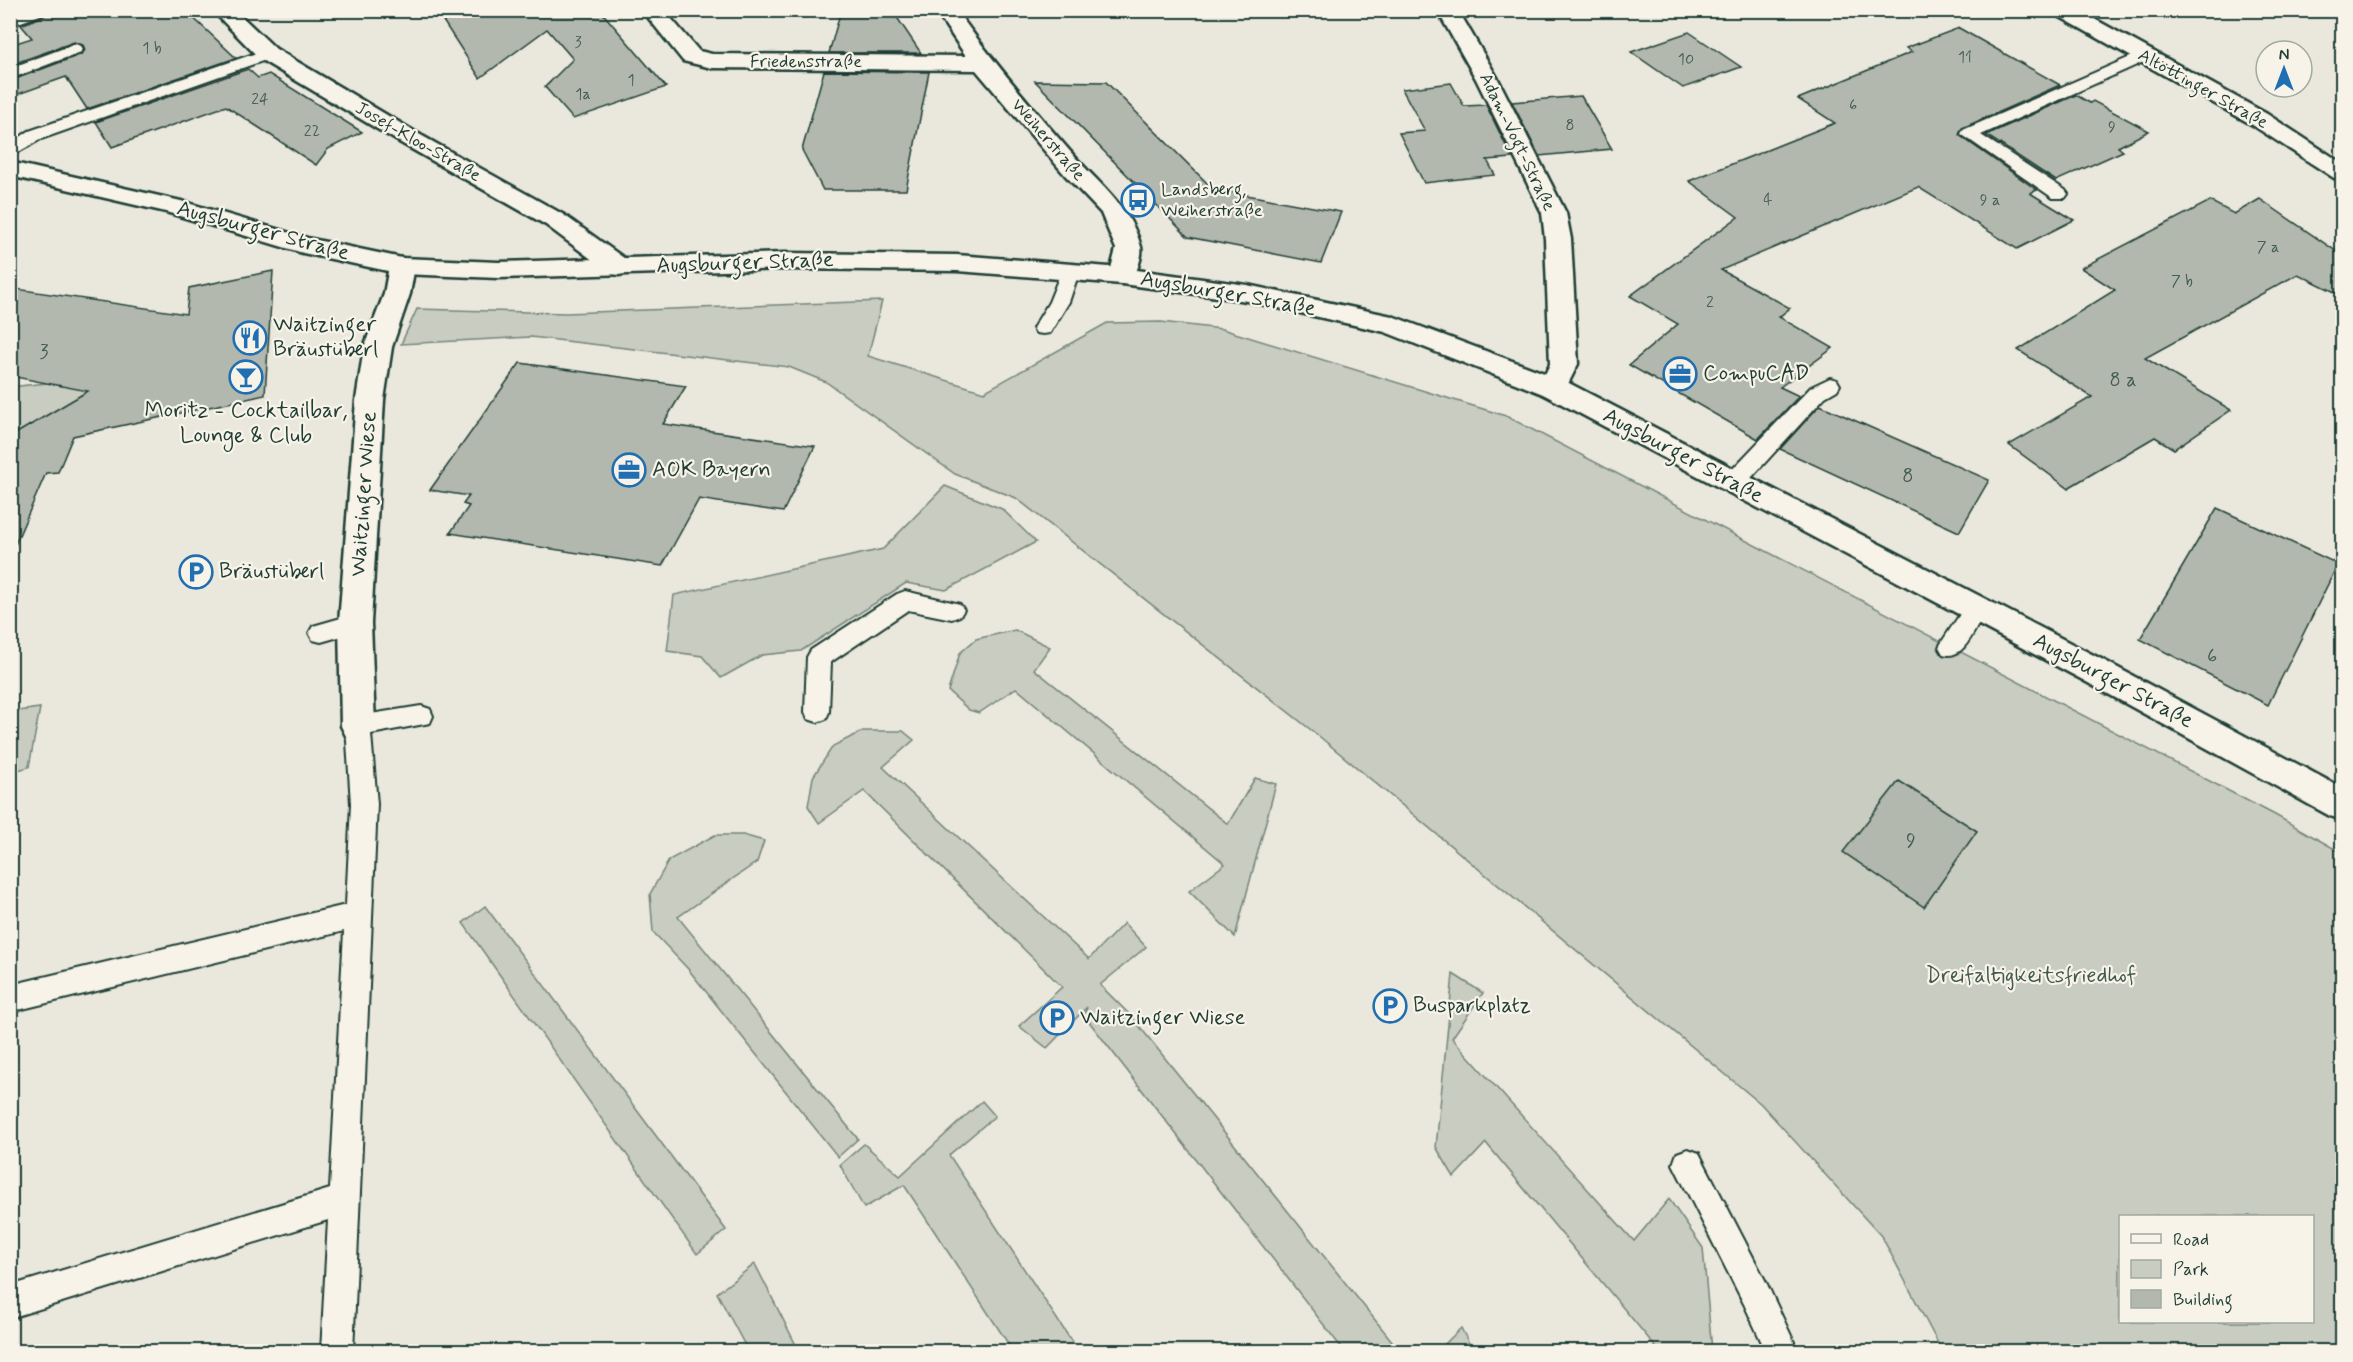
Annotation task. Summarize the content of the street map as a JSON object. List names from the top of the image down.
{
  "streets": {
    "street": [
      "Friedensstraße",
      "Altöttinger Straße",
      "Weiherstraße",
      "Josef-Kloo-Straße",
      "Adam-Vogt-Straße",
      "Augsburger Straße",
      "Waitzinger Wiese"
    ]
  },
  "crossings": [
    ["Friedensstraße", "Weiherstraße"],
    ["Weiherstraße", "Augsburger Straße"],
    ["Josef-Kloo-Straße", "Augsburger Straße"],
    ["Adam-Vogt-Straße", "Augsburger Straße"],
    ["Augsburger Straße", "Waitzinger Wiese"]
  ],
  "parks": ["Dreifaltigkeitsfriedhof"],
  "places": {
    "bus stop": ["Landsberg, Weiherstraße"],
    "restaurant": ["Waitzinger Bräustüberl"],
    "office": ["CompuCAD", "AOK Bayern"],
    "bar": ["Moritz - Cocktailbar, Lounge & Club"],
    "parking": ["Bräustüberl", "Busparkplatz", "Waitzinger Wiese"]
  },
  "house_numbers": [
    "3",
    "1 b",
    "11",
    "10",
    "1",
    "1a",
    "24",
    "6",
    "8",
    "9",
    "22",
    "4",
    "9 a",
    "7 a",
    "7 b",
    "2",
    "3",
    "8 a",
    "8",
    "6",
    "9"
  ],
  "legend": ["Road", "Park", "Building"],
  "north": "top"
}
